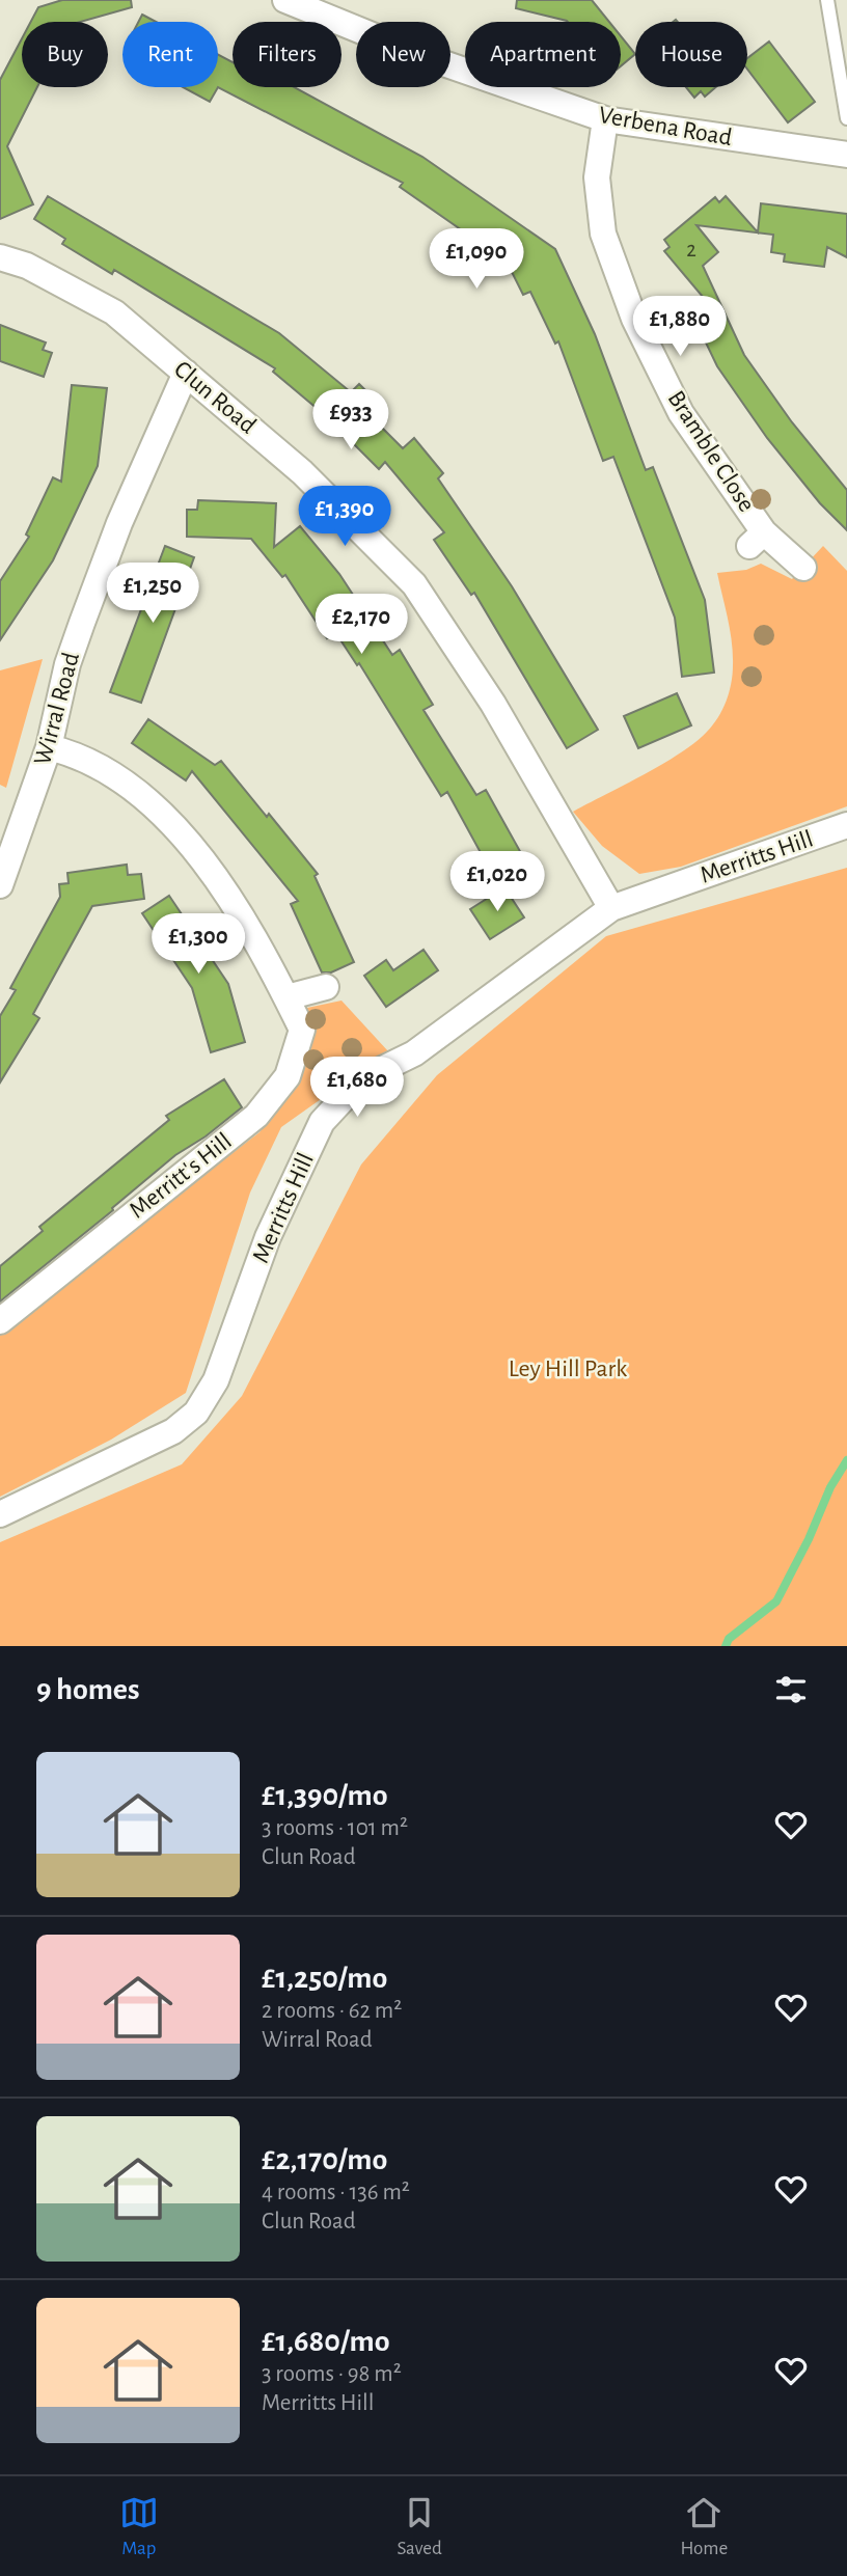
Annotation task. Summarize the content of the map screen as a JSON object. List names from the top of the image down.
{
  "streets": {
    "street": [
      "Verbena Road",
      "Clun Road",
      "Bramble Close",
      "Wirral Road",
      "Merritts Hill",
      "Merritt's Hill"
    ]
  },
  "crossings": [
    ["Verbena Road", "Bramble Close"],
    ["Clun Road", "Wirral Road"],
    ["Clun Road", "Merritts Hill"],
    ["Wirral Road", "Merritt's Hill"]
  ],
  "parks": ["Ley Hill Park"],
  "house_numbers": ["2"],
  "page": {
    "chip": [
      "Buy",
      "Rent",
      "Filters",
      "New",
      "Apartment",
      "House"
    ],
    "price": [
      "£1,090",
      "£1,880",
      "£933",
      "£1,390",
      "£1,250",
      "£2,170",
      "£1,020",
      "£1,300",
      "£1,680"
    ],
    "heading": "9 homes",
    "list": [
      {
        "name": "£1,390/mo",
        "note": "3 rooms · 101 m² · Clun Road"
      },
      {
        "name": "£1,250/mo",
        "note": "2 rooms · 62 m² · Wirral Road"
      },
      {
        "name": "£2,170/mo",
        "note": "4 rooms · 136 m² · Clun Road"
      },
      {
        "name": "£1,680/mo",
        "note": "3 rooms · 98 m² · Merritts Hill"
      }
    ],
    "tabs": ["Map", "Saved", "Home"]
  }
}
